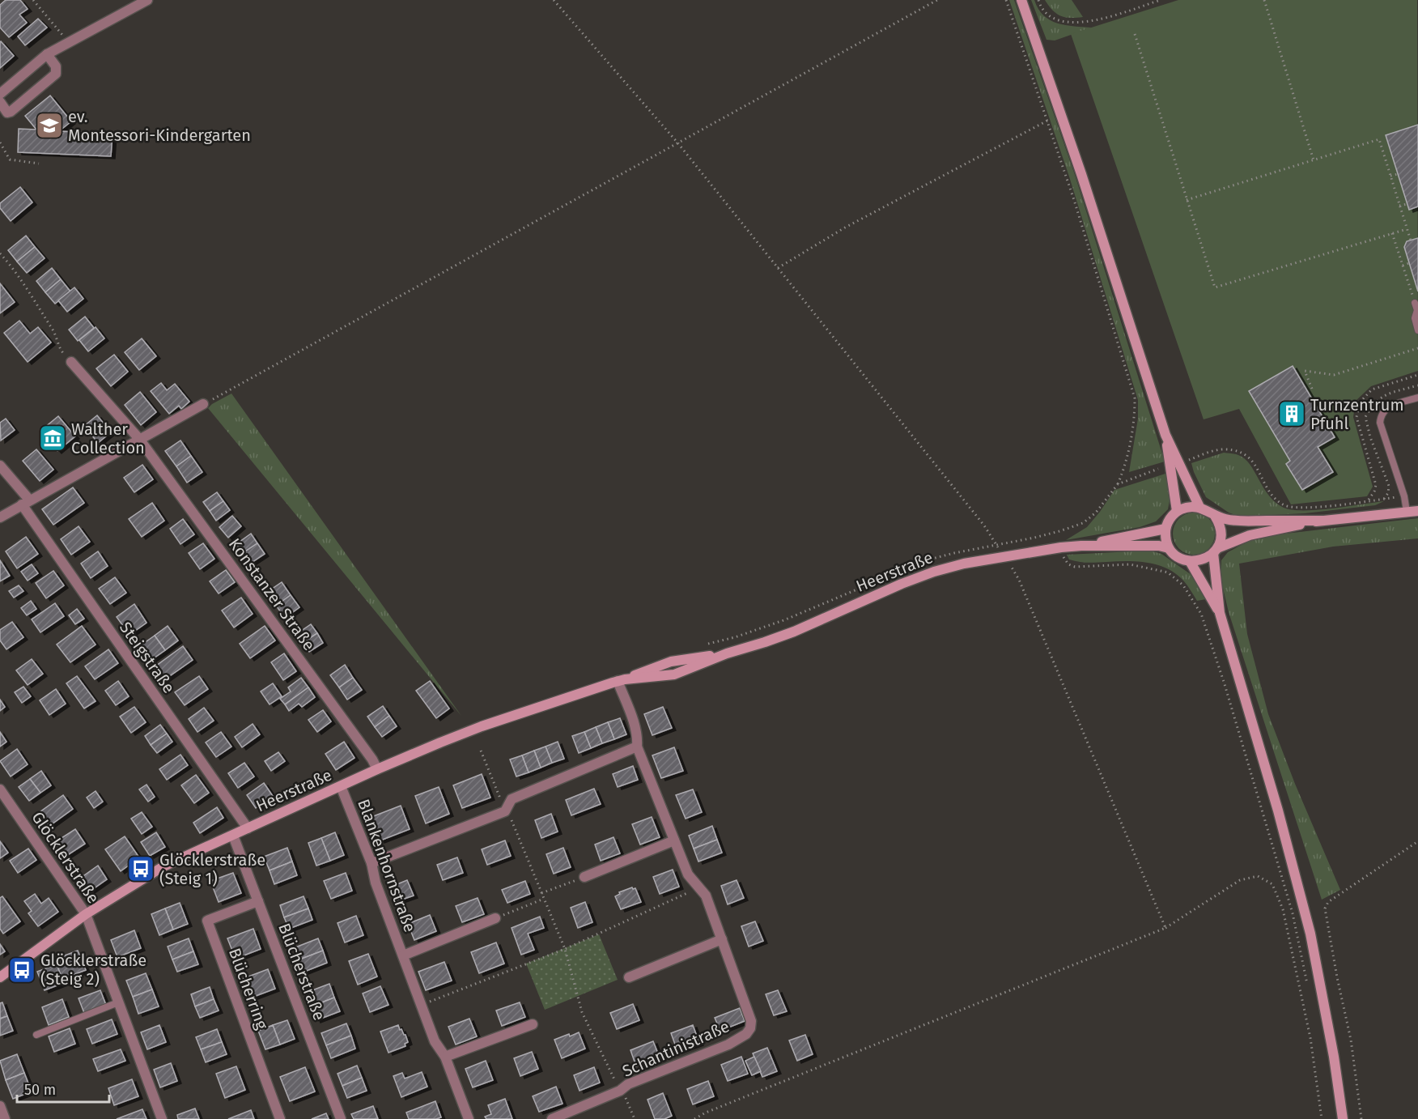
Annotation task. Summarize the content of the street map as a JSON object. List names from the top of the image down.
{
  "streets": {
    "street": [
      "Heerstraße",
      "Konstanzer Straße",
      "Steigstraße",
      "Glöcklerstraße",
      "Blankenhornstraße",
      "Blücherstraße",
      "Blücherring",
      "Schantinistraße"
    ]
  },
  "crossings": [
    ["Heerstraße", "Konstanzer Straße"],
    ["Heerstraße", "Steigstraße"],
    ["Heerstraße", "Glöcklerstraße"],
    ["Heerstraße", "Blankenhornstraße"],
    ["Heerstraße", "Blücherstraße"],
    ["Heerstraße", "Schantinistraße"],
    ["Blücherstraße", "Blücherring"]
  ],
  "places": {
    "school or university": ["ev. Montessori-Kindergarten"],
    "building": ["Turnzentrum Pfuhl"],
    "museum": ["Walther Collection"],
    "bus stop": ["Glöcklerstraße (Steig 1)", "Glöcklerstraße (Steig 2)"]
  },
  "scale_bar": "50 m"
}
